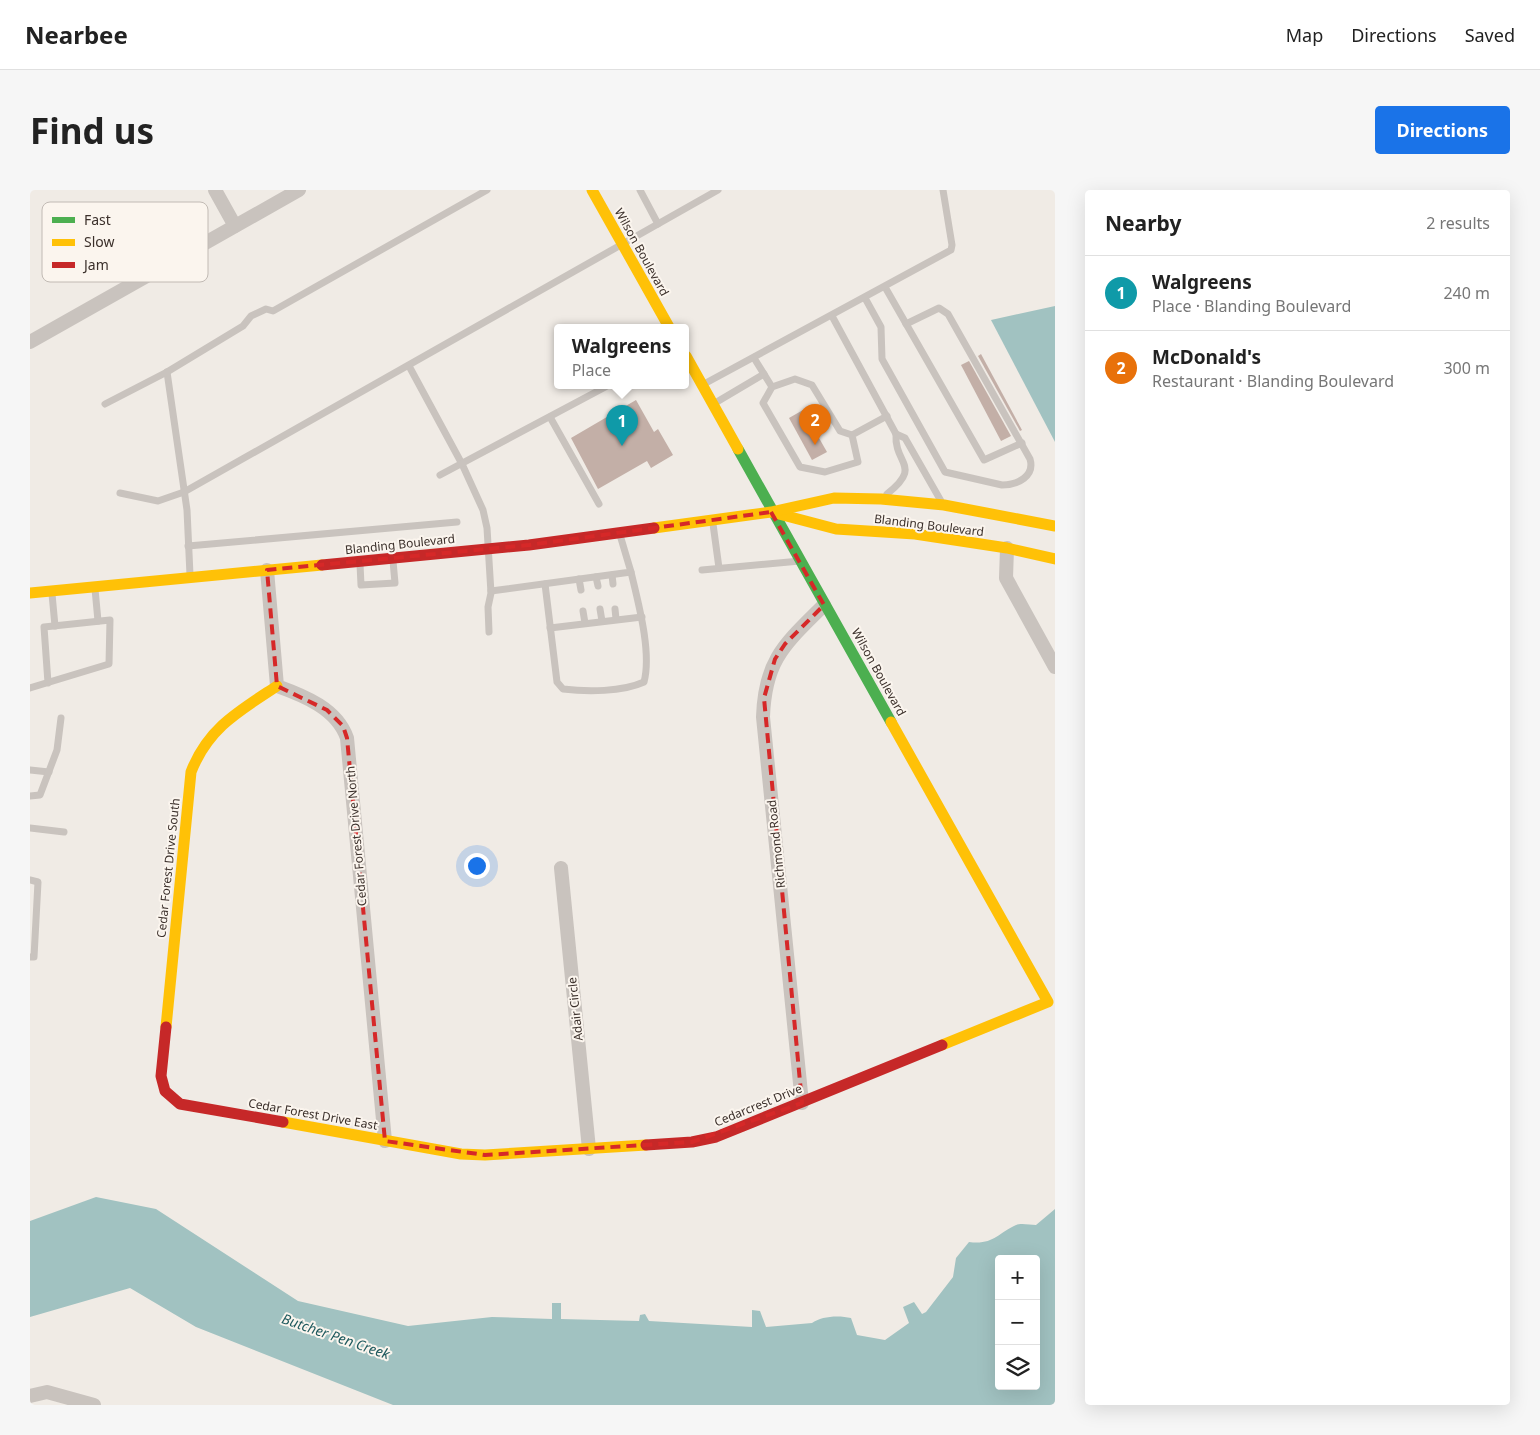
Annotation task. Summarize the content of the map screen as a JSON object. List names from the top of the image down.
{
  "streets": {
    "street": [
      "Wilson Boulevard",
      "Blanding Boulevard",
      "Cedar Forest Drive North",
      "Richmond Road",
      "Cedar Forest Drive South",
      "Adair Circle",
      "Cedarcrest Drive",
      "Cedar Forest Drive East"
    ]
  },
  "crossings": [
    ["Wilson Boulevard", "Blanding Boulevard"],
    ["Wilson Boulevard", "Richmond Road"],
    ["Wilson Boulevard", "Cedarcrest Drive"],
    ["Cedar Forest Drive North", "Cedar Forest Drive South"],
    ["Cedar Forest Drive North", "Cedar Forest Drive East"],
    ["Richmond Road", "Cedarcrest Drive"],
    ["Cedar Forest Drive South", "Cedar Forest Drive East"],
    ["Adair Circle", "Cedarcrest Drive"],
    ["Cedarcrest Drive", "Cedar Forest Drive East"]
  ],
  "water": ["Butcher Pen Creek"],
  "legend": ["Fast", "Slow", "Jam"],
  "page": {
    "header": "Nearbee",
    "nav": ["Map", "Directions", "Saved"],
    "buttons": "Directions",
    "title": "Find us",
    "heading": ["Nearby", "2 results"],
    "list": [
      {
        "mark": "1",
        "name": "Walgreens",
        "note": "Place · Blanding Boulevard",
        "value": "240 m"
      },
      {
        "mark": "2",
        "name": "McDonald's",
        "note": "Restaurant · Blanding Boulevard",
        "value": "300 m"
      }
    ],
    "popup": ["Walgreens", "Place"],
    "pins": ["2", "1"],
    "map_buttons": ["+", "−"]
  }
}
